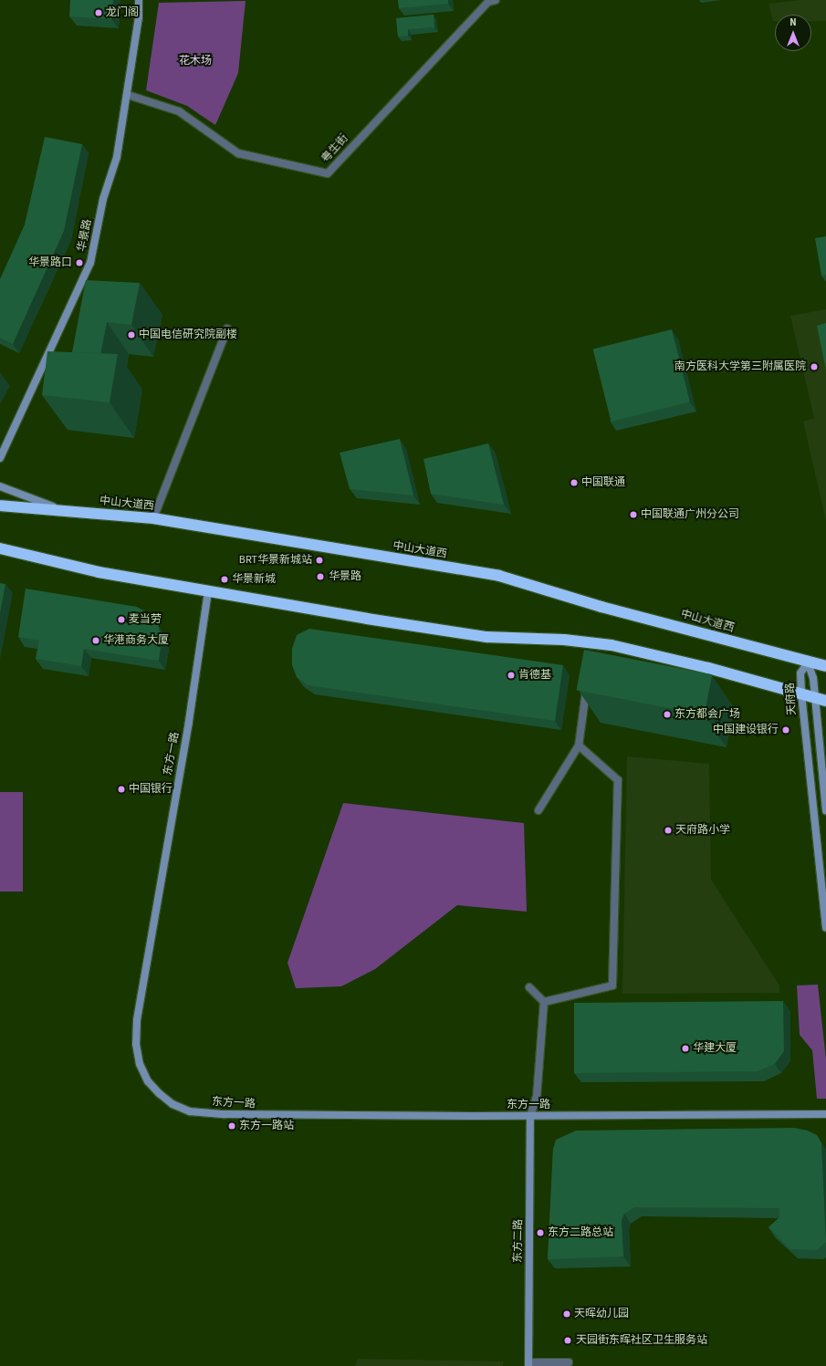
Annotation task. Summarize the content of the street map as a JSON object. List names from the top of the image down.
{
  "streets": {
    "highway": ["中山大道西"],
    "street": [
      "粤生街",
      "华景路",
      "天府路",
      "东方一路",
      "东方二路"
    ]
  },
  "crossings": [
    ["粤生街", "华景路"],
    ["中山大道西", "天府路"],
    ["东方一路", "东方二路"]
  ],
  "parks": ["花木场"],
  "places": [
    "龙门阁",
    "华景路口",
    "中国电信研究院副楼",
    "南方医科大学第三附属医院",
    "中国联通",
    "中国联通广州分公司",
    "BRT华景新城站",
    "华景路",
    "华景新城",
    "麦当劳",
    "华港商务大厦",
    "肯德基",
    "东方都会广场",
    "中国建设银行",
    "中国银行",
    "天府路小学",
    "华建大厦",
    "东方一路站",
    "东方二路总站",
    "天晖幼儿园",
    "天园街东晖社区卫生服务站"
  ],
  "north": "top"
}
